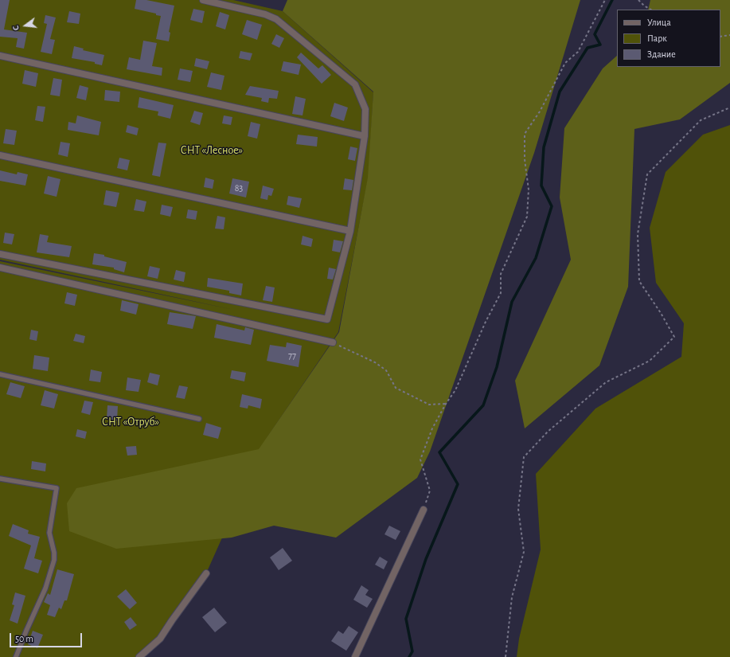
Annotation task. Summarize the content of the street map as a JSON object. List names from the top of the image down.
{
  "parks": ["СНТ «Лесное»", "СНТ «Отруб»"],
  "house_numbers": ["83", "77"],
  "legend": ["Улица", "Парк", "Здание"],
  "scale_bar": "50 m",
  "north": "left"
}
